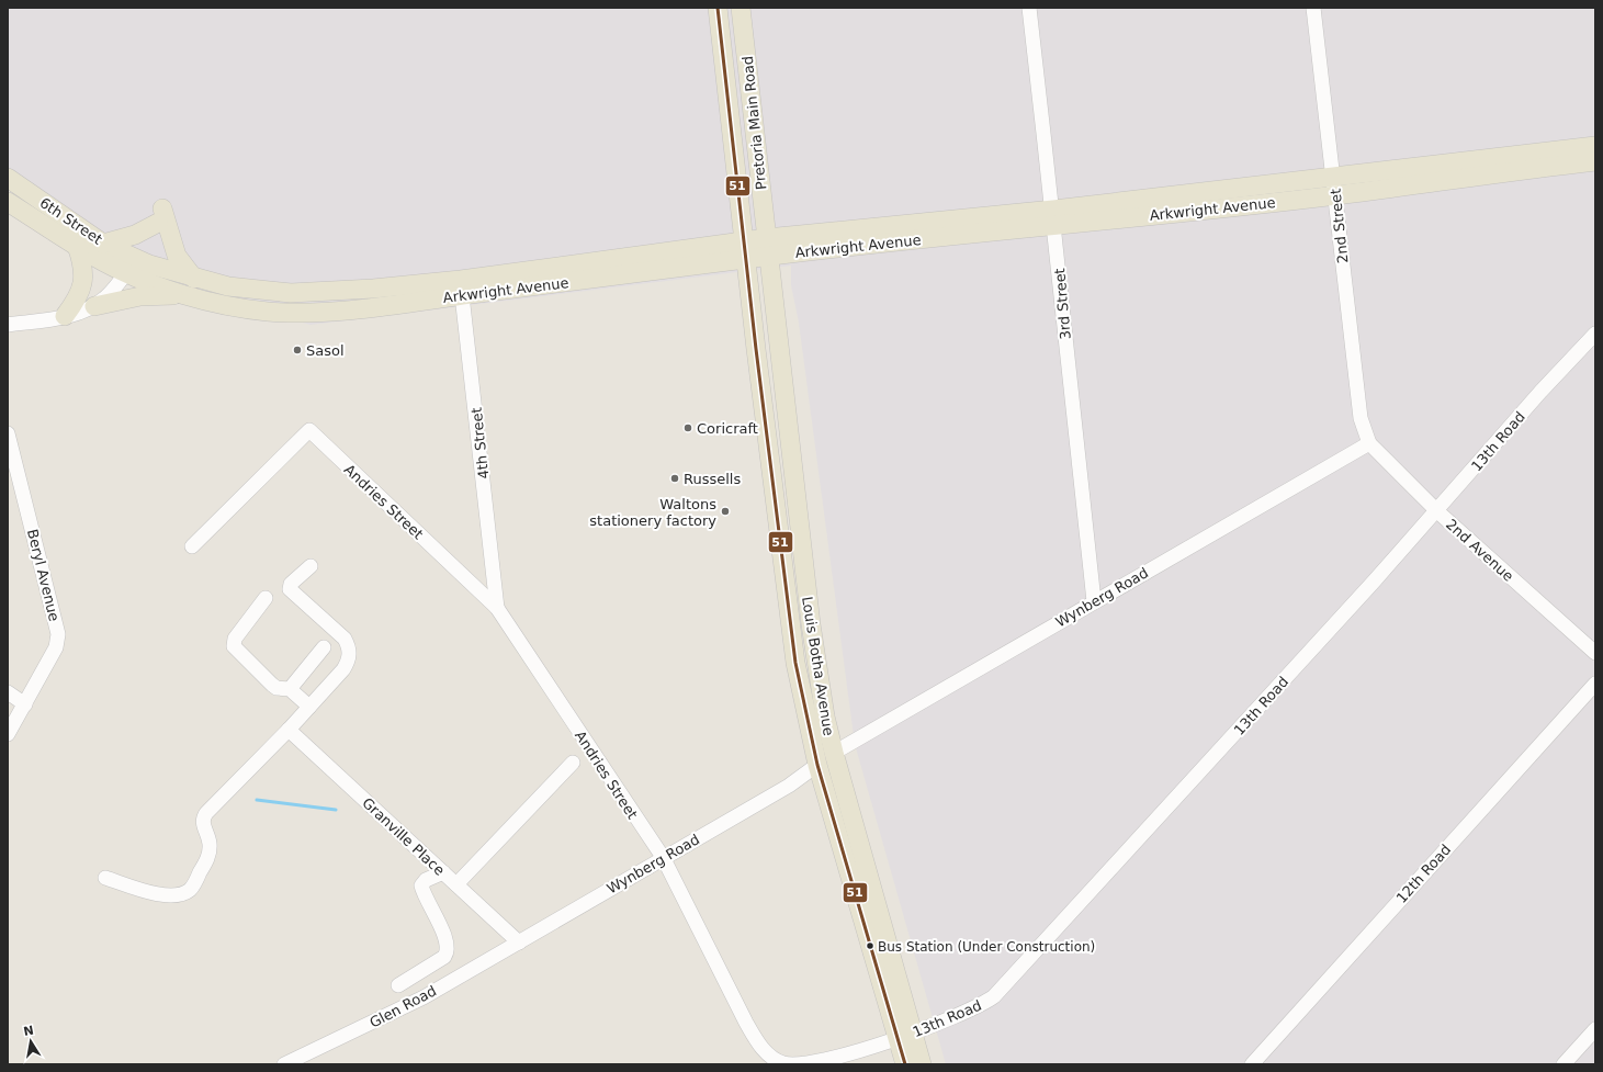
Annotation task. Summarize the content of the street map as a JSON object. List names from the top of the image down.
{
  "streets": {
    "main road": [
      "Pretoria Main Road",
      "Arkwright Avenue",
      "6th Street",
      "Louis Botha Avenue"
    ],
    "street": [
      "2nd Street",
      "3rd Street",
      "13th Road",
      "4th Street",
      "Andries Street",
      "2nd Avenue",
      "Beryl Avenue",
      "Wynberg Road",
      "Granville Place",
      "12th Road",
      "Glen Road"
    ]
  },
  "crossings": [
    ["Pretoria Main Road", "Arkwright Avenue"],
    ["Pretoria Main Road", "Louis Botha Avenue"],
    ["Arkwright Avenue", "6th Street"],
    ["Arkwright Avenue", "2nd Street"],
    ["Arkwright Avenue", "3rd Street"],
    ["Arkwright Avenue", "4th Street"],
    ["Arkwright Avenue", "Louis Botha Avenue"],
    ["2nd Street", "2nd Avenue"],
    ["2nd Street", "Wynberg Road"],
    ["3rd Street", "Wynberg Road"],
    ["13th Road", "Andries Street"],
    ["13th Road", "2nd Avenue"],
    ["13th Road", "Louis Botha Avenue"],
    ["4th Street", "Andries Street"],
    ["Andries Street", "Wynberg Road"],
    ["Andries Street", "Louis Botha Avenue"],
    ["2nd Avenue", "Wynberg Road"],
    ["Wynberg Road", "Louis Botha Avenue"],
    ["Wynberg Road", "Granville Place"],
    ["Wynberg Road", "Glen Road"],
    ["Granville Place", "Glen Road"]
  ],
  "places": [
    "Sasol",
    "Coricraft",
    "Russells",
    "Waltons stationery factory",
    "Bus Station (Under Construction)"
  ],
  "lines": ["transit line 51"],
  "north": "top"
}
